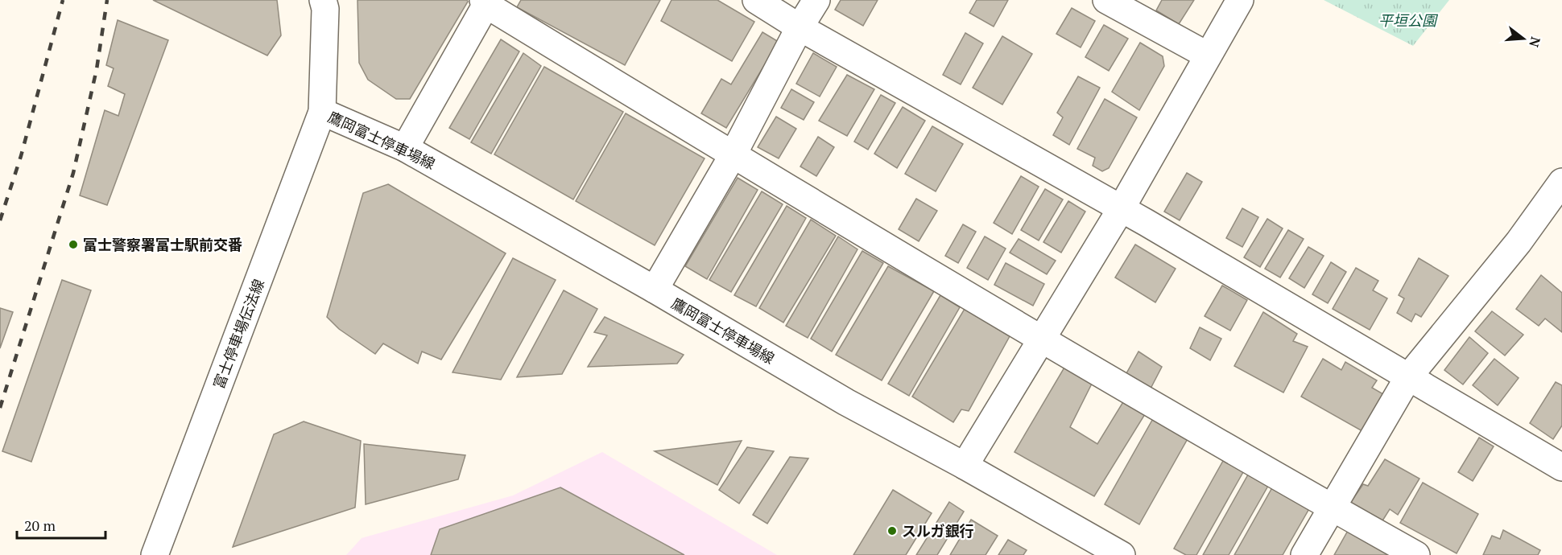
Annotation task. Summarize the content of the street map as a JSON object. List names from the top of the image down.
{
  "streets": {
    "street": ["鷹岡富士停車場線", "富士停車場伝法線"]
  },
  "crossings": [
    ["鷹岡富士停車場線", "富士停車場伝法線"]
  ],
  "parks": ["平垣公園"],
  "places": ["富士警察署富士駅前交番", "スルガ銀行"],
  "scale_bar": "20 m",
  "north": "right"
}
